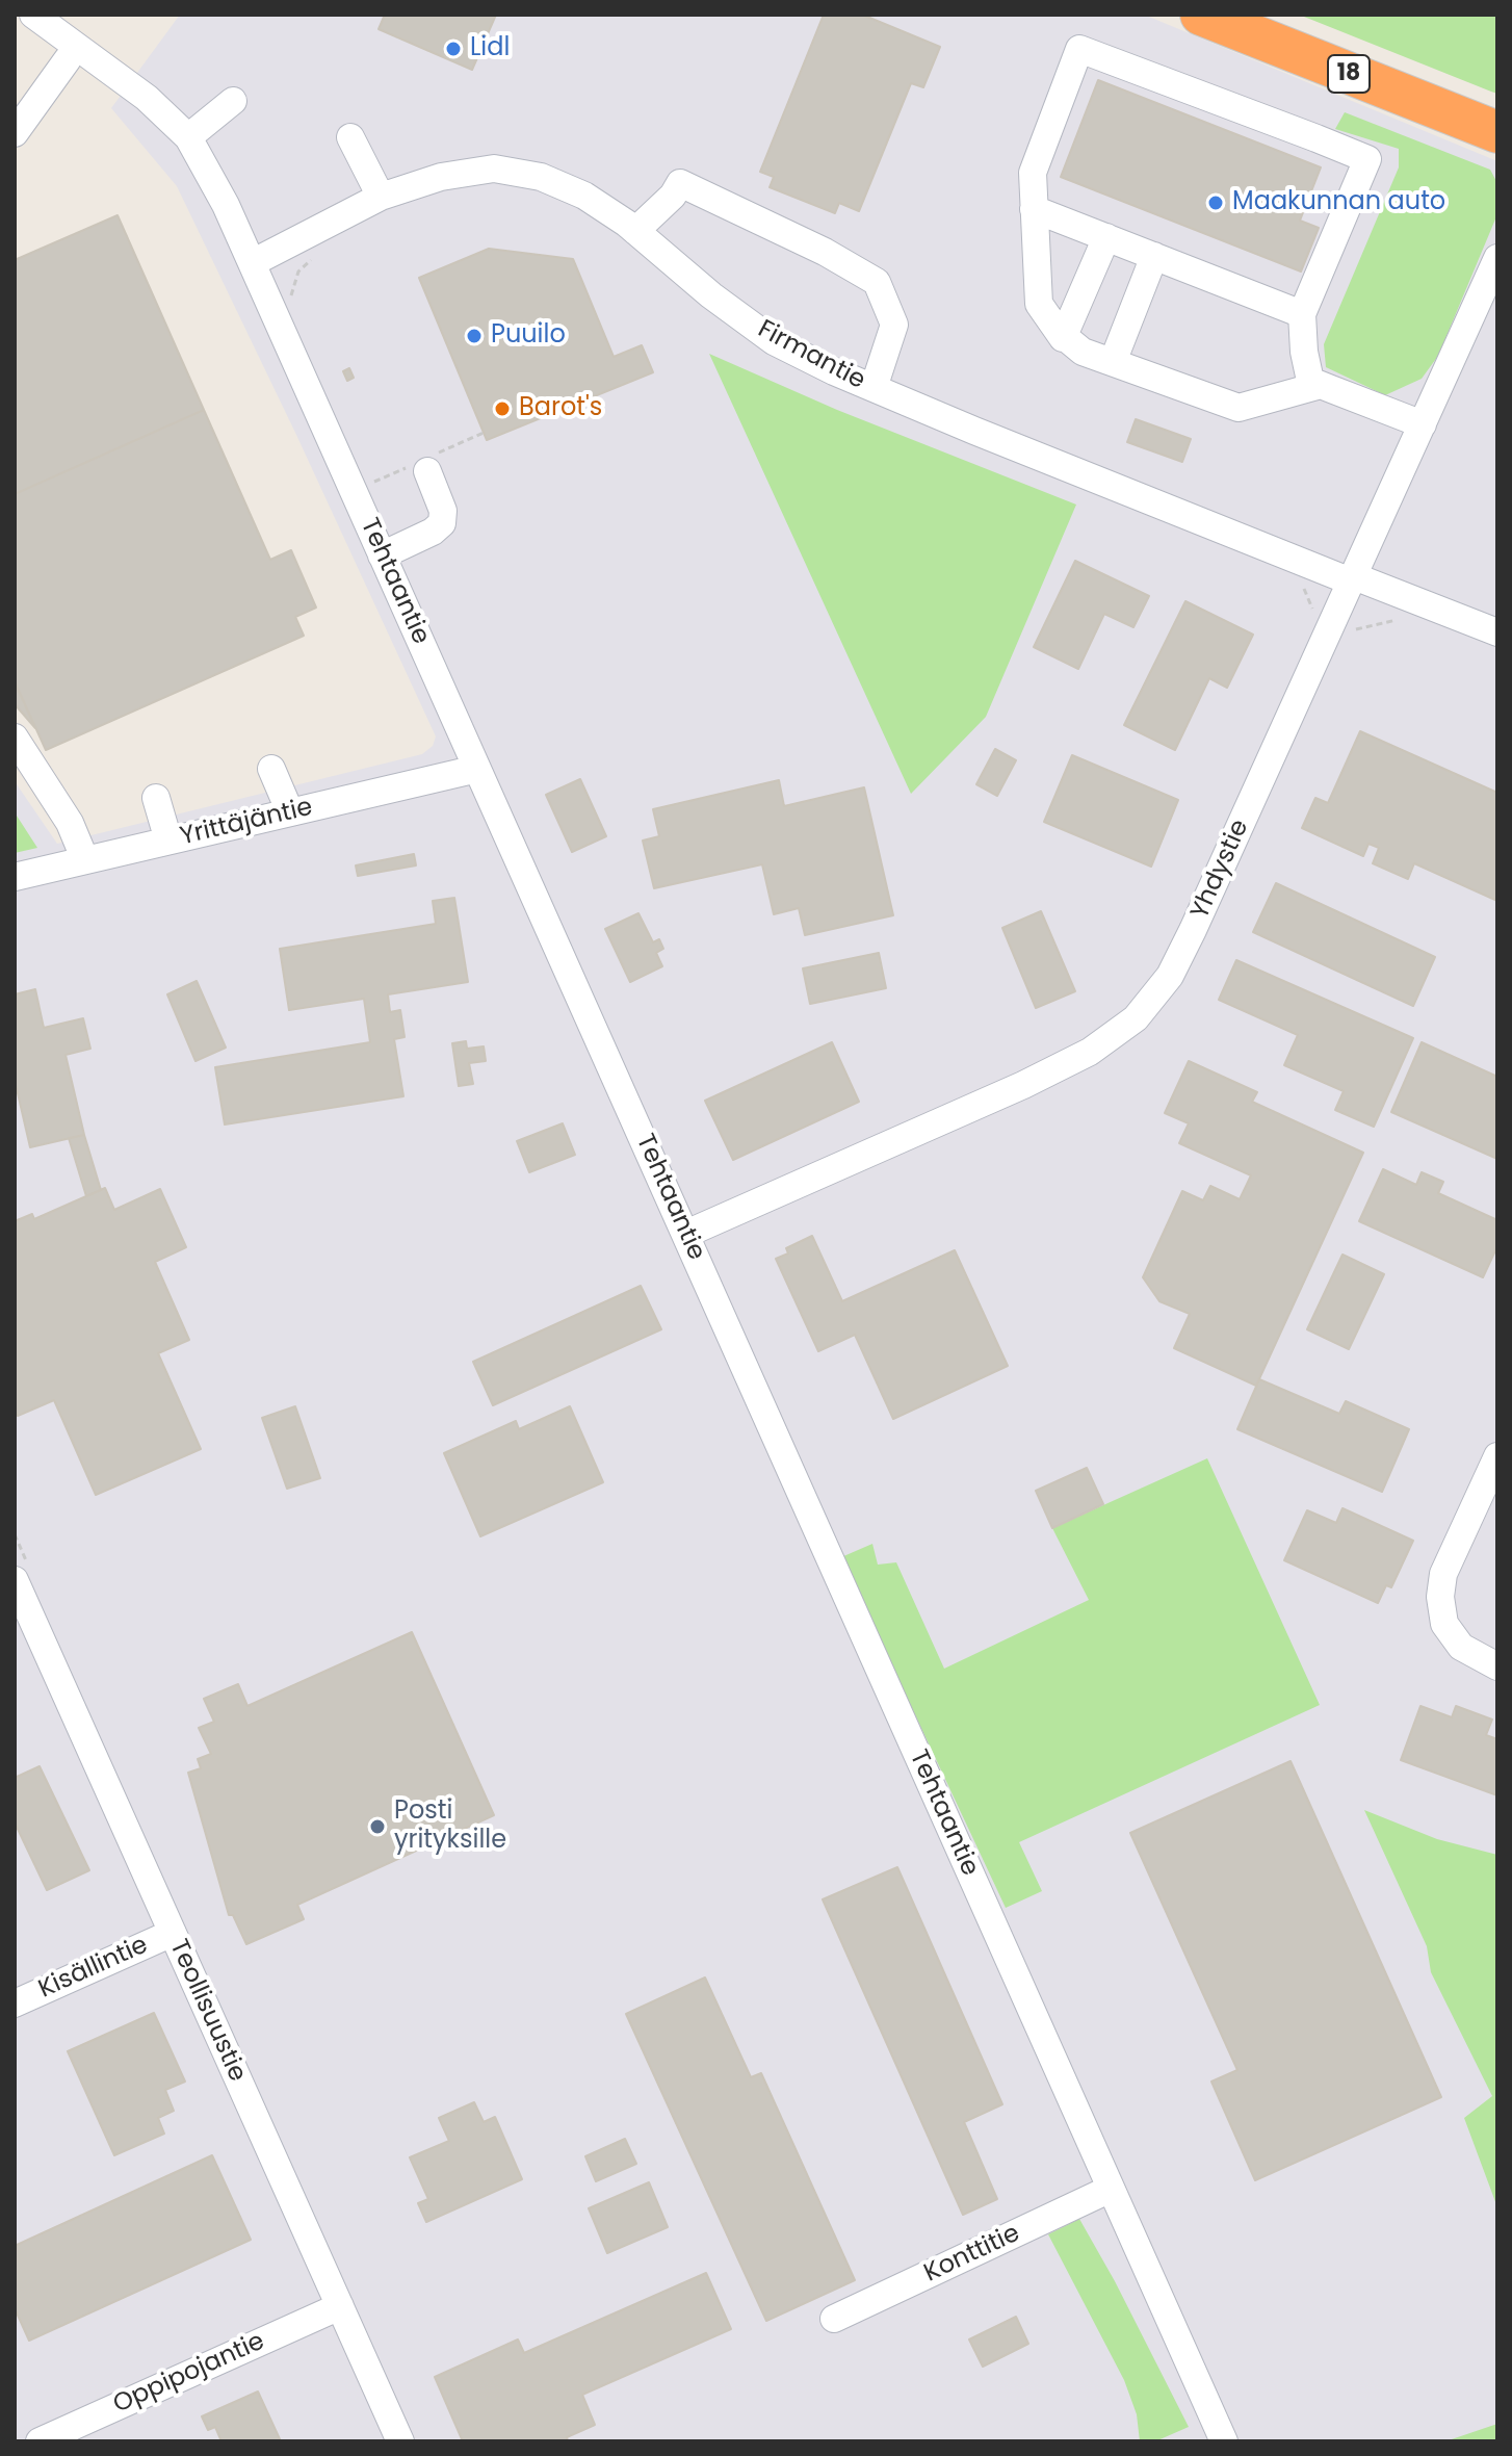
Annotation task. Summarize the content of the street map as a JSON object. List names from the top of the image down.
{
  "streets": {
    "highway": ["18"],
    "street": [
      "Firmantie",
      "Tehtaantie",
      "Yrittäjäntie",
      "Yhdystie",
      "Kisällintie",
      "Teollisuustie",
      "Konttitie",
      "Oppipojantie"
    ]
  },
  "crossings": [
    ["Firmantie", "Tehtaantie"],
    ["Firmantie", "Yhdystie"],
    ["Tehtaantie", "Yrittäjäntie"],
    ["Tehtaantie", "Yhdystie"],
    ["Tehtaantie", "Konttitie"],
    ["Kisällintie", "Teollisuustie"],
    ["Teollisuustie", "Oppipojantie"]
  ],
  "places": [
    "Lidl",
    "Maakunnan auto",
    "Puuilo",
    "Barot's",
    "Posti yrityksille"
  ]
}
